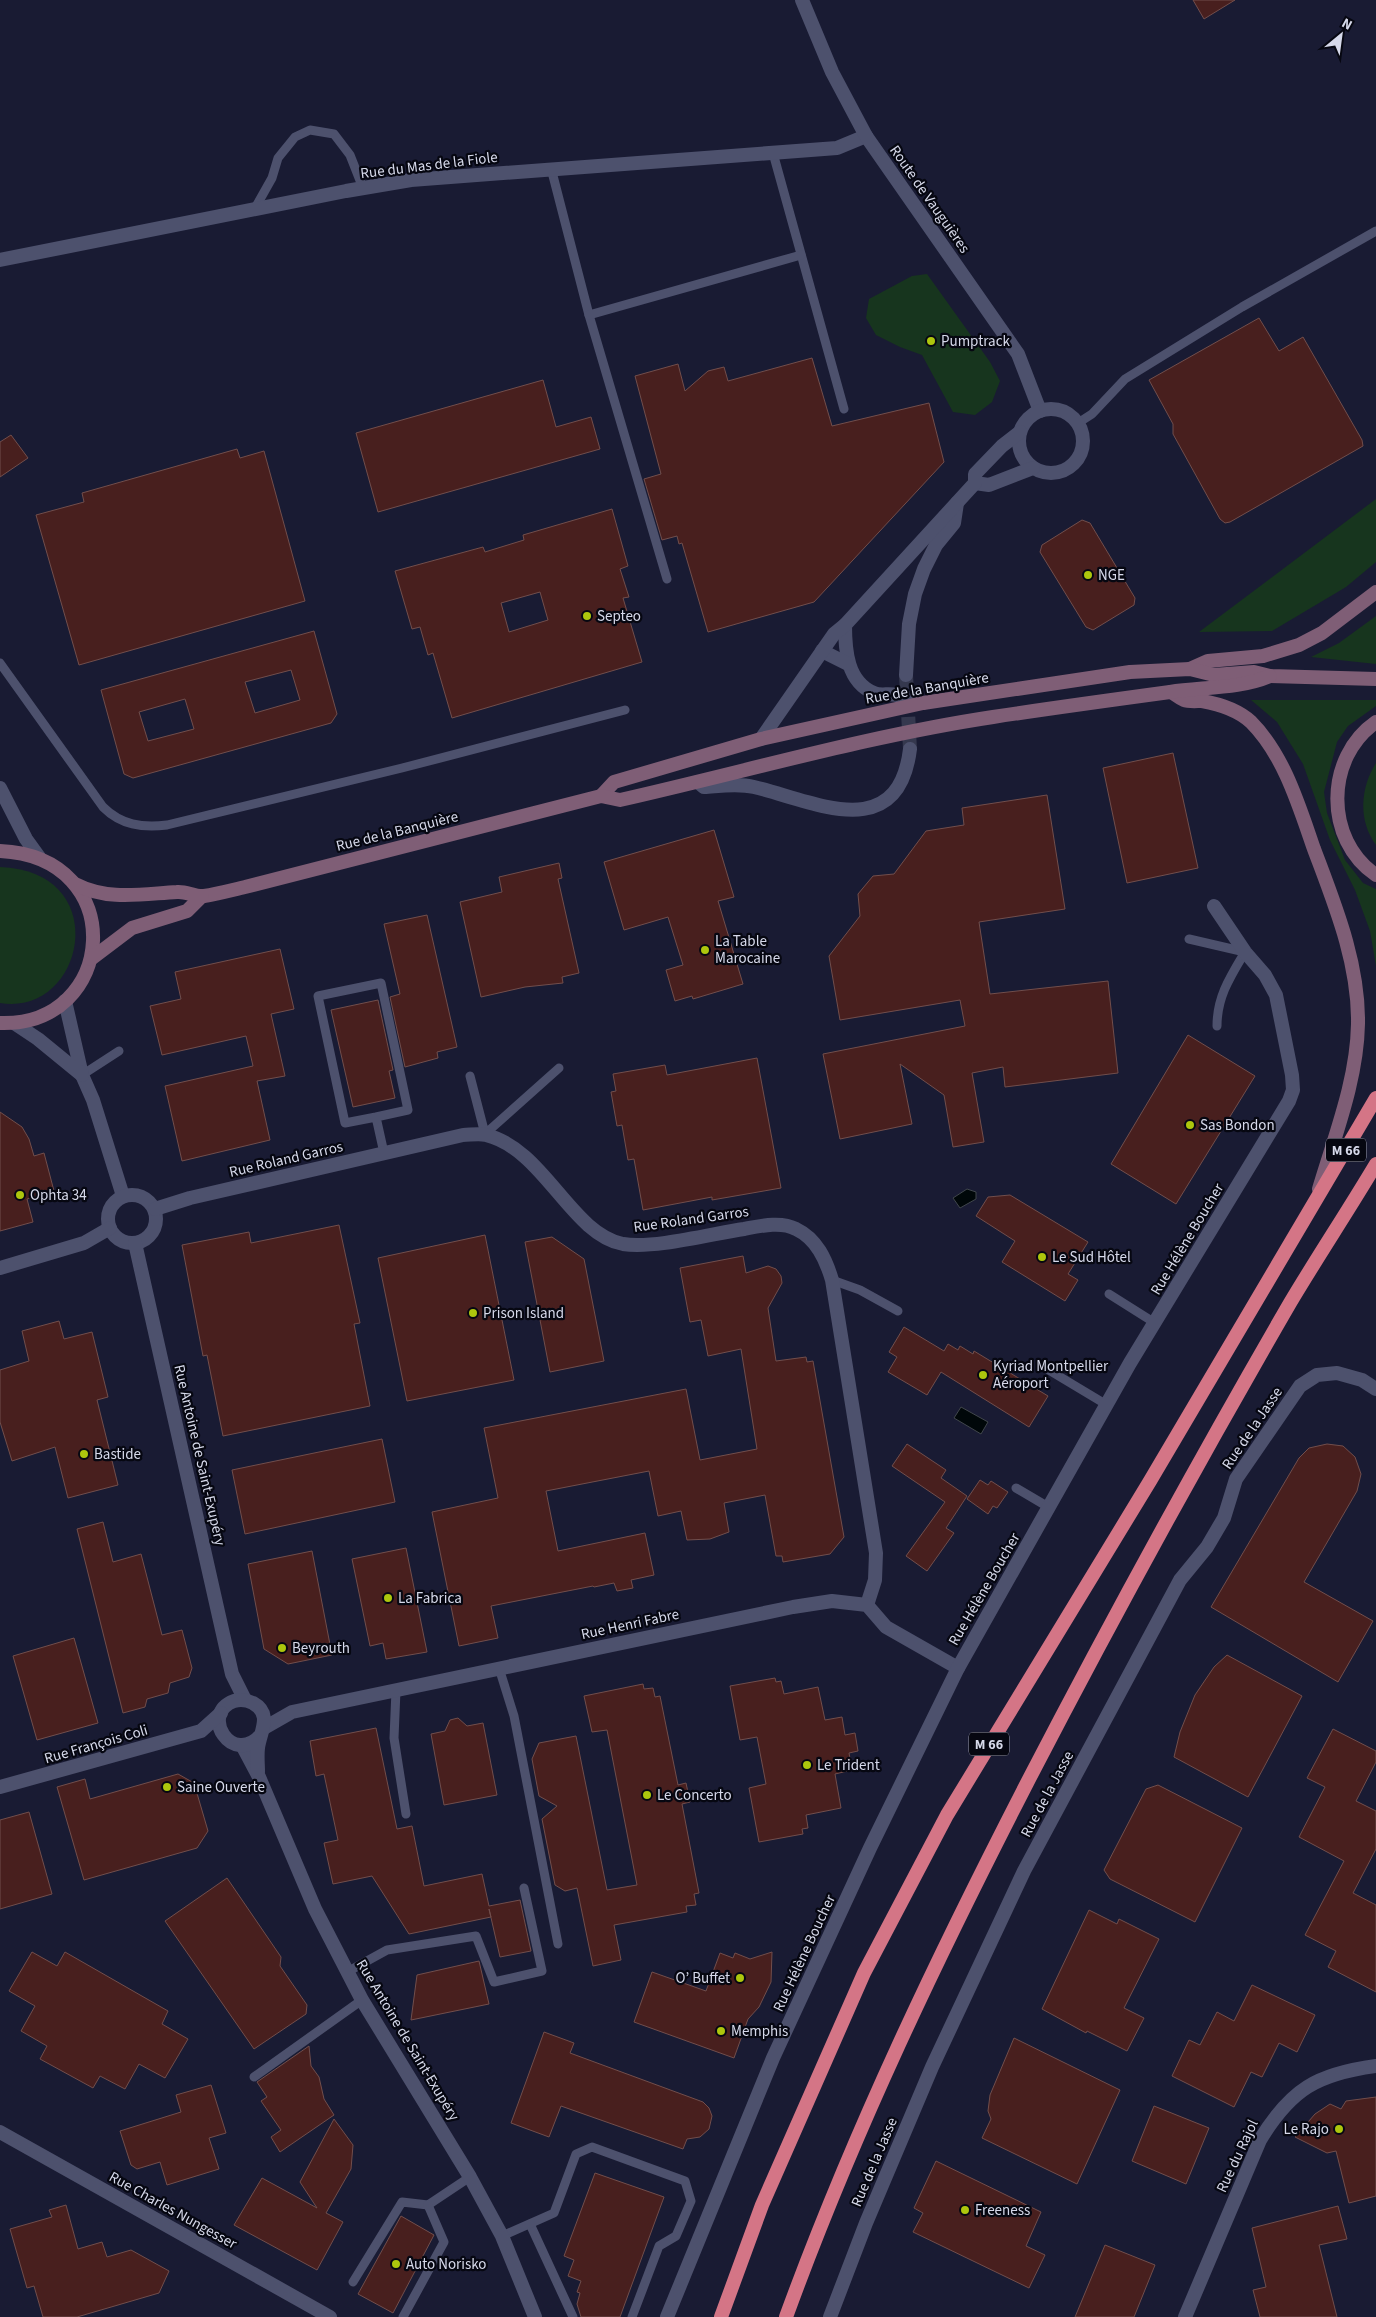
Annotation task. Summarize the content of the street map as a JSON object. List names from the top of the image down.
{
  "streets": {
    "highway": ["M 66"],
    "main road": ["Rue de la Banquière"],
    "street": [
      "Rue du Mas de la Fiole",
      "Route de Vauguières",
      "Rue Roland Garros",
      "Rue Hélène Boucher",
      "Rue de la Jasse",
      "Rue Antoine de Saint-Exupéry",
      "Rue Henri Fabre",
      "Rue François Coli",
      "Rue du Rajol",
      "Rue Charles Nungesser"
    ]
  },
  "crossings": [
    ["Rue du Mas de la Fiole", "Route de Vauguières"],
    ["Rue de la Banquière", "M 66"],
    ["Rue Roland Garros", "Rue Antoine de Saint-Exupéry"],
    ["Rue Roland Garros", "Rue Henri Fabre"],
    ["Rue Antoine de Saint-Exupéry", "Rue Henri Fabre"],
    ["Rue Antoine de Saint-Exupéry", "Rue François Coli"],
    ["Rue Henri Fabre", "Rue François Coli"]
  ],
  "places": [
    "Pumptrack",
    "NGE",
    "Septeo",
    "La Table Marocaine",
    "Sas Bondon",
    "Ophta 34",
    "Le Sud Hôtel",
    "Prison Island",
    "Kyriad Montpellier Aéroport",
    "Bastide",
    "La Fabrica",
    "Beyrouth",
    "Le Trident",
    "Saine Ouverte",
    "Le Concerto",
    "O’ Buffet",
    "Memphis",
    "Le Rajo",
    "Freeness",
    "Auto Norisko"
  ],
  "north": "top right"
}
